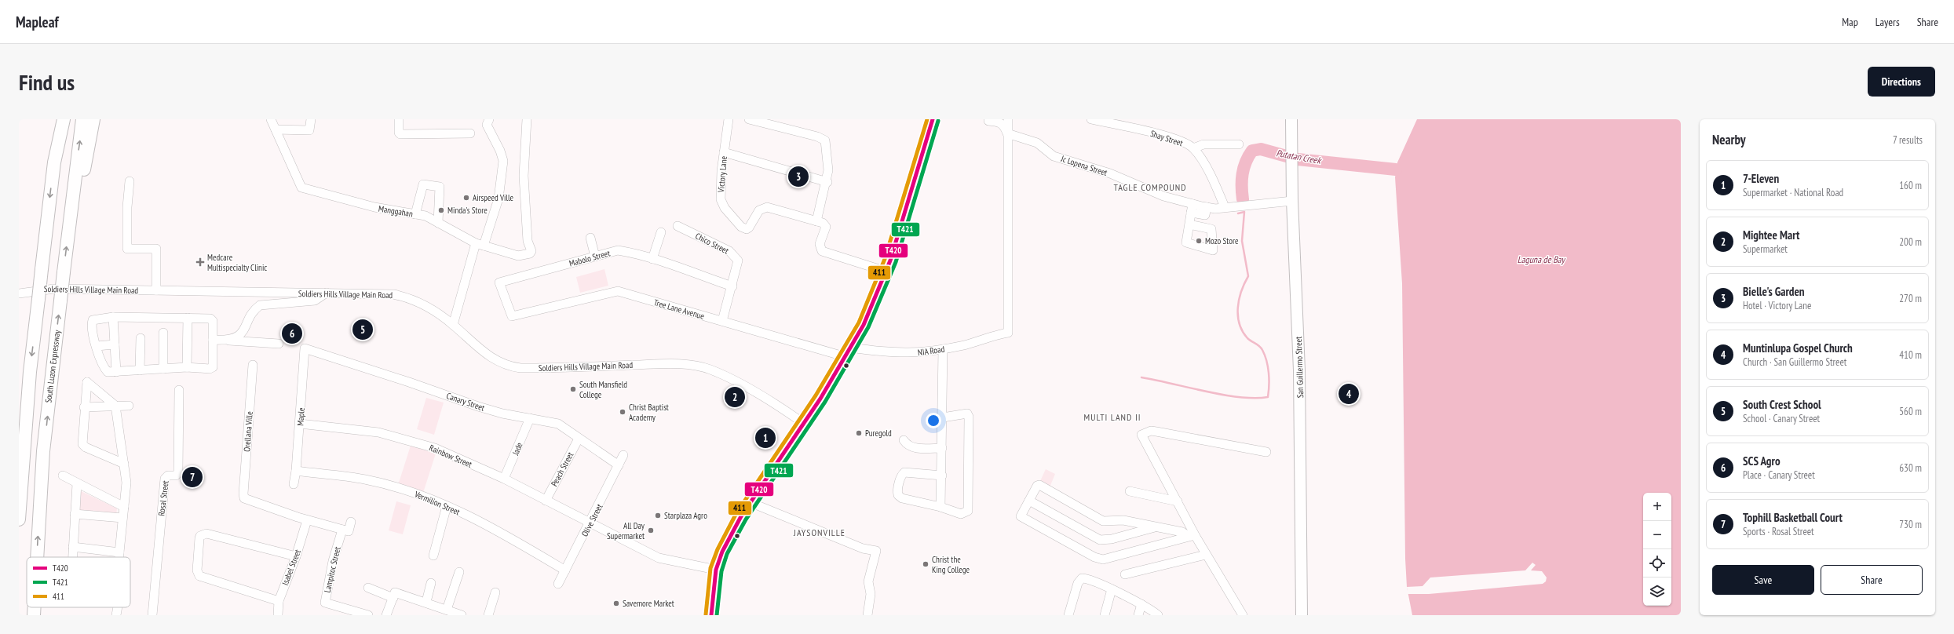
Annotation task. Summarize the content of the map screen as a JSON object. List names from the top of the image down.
{
  "streets": {
    "highway": ["South Luzon Expressway"],
    "main road": ["San Guillermo Street"],
    "street": [
      "Shay Street",
      "Jc Lopena Street",
      "Victory Lane",
      "Manggahan",
      "Chico Street",
      "Mabolo Street",
      "Soldiers Hills Village Main Road",
      "Tree Lane Avenue",
      "NIA Road",
      "Canary Street",
      "Maple",
      "Orellana Ville",
      "Jade",
      "Rainbow Street",
      "Peach Street",
      "Rosal Street",
      "Vermilion Street",
      "Olive Street",
      "Isabel Street",
      "Lampitoc Street"
    ]
  },
  "crossings": [
    ["Shay Street", "Jc Lopena Street"],
    ["Jc Lopena Street", "NIA Road"],
    ["Jc Lopena Street", "San Guillermo Street"],
    ["Chico Street", "Mabolo Street"],
    ["Chico Street", "Tree Lane Avenue"],
    ["Mabolo Street", "Tree Lane Avenue"],
    ["Tree Lane Avenue", "NIA Road"],
    ["Canary Street", "Maple"],
    ["Canary Street", "Jade"],
    ["Canary Street", "Peach Street"],
    ["Canary Street", "Olive Street"],
    ["Maple", "Rainbow Street"],
    ["Maple", "Vermilion Street"],
    ["Orellana Ville", "Isabel Street"],
    ["Jade", "Rainbow Street"],
    ["Rainbow Street", "Peach Street"],
    ["Rainbow Street", "Olive Street"],
    ["Vermilion Street", "Olive Street"]
  ],
  "districts": ["TAGLE COMPOUND", "MULTI LAND II", "JAYSONVILLE"],
  "water": ["Putatan Creek", "Laguna de Bay"],
  "places": {
    "other": [
      "Airspeed Ville",
      "Minda's Store",
      "Mozo Store",
      "South Mansfield College",
      "Christ Baptist Academy",
      "Puregold",
      "Starplaza Agro",
      "All Day Supermarket",
      "Christ the King College",
      "Savemore Market"
    ],
    "health": ["Medcare Multispecialty Clinic"]
  },
  "lines": ["transit line T420", "transit line 411", "transit line T421"],
  "legend": ["T420", "T421", "411"],
  "page": {
    "header": "Mapleaf",
    "nav": ["Map", "Layers", "Share"],
    "buttons": [
      "Directions",
      ["Save", "Share"]
    ],
    "title": "Find us",
    "heading": ["Nearby", "7 results"],
    "list": [
      {
        "mark": "1",
        "name": "7-Eleven",
        "note": "Supermarket · National Road",
        "value": "160 m"
      },
      {
        "mark": "2",
        "name": "Mightee Mart",
        "note": "Supermarket",
        "value": "200 m"
      },
      {
        "mark": "3",
        "name": "Bielle's Garden",
        "note": "Hotel · Victory Lane",
        "value": "270 m"
      },
      {
        "mark": "4",
        "name": "Muntinlupa Gospel Church",
        "note": "Church · San Guillermo Street",
        "value": "410 m"
      },
      {
        "mark": "5",
        "name": "South Crest School",
        "note": "School · Canary Street",
        "value": "560 m"
      },
      {
        "mark": "6",
        "name": "SCS Agro",
        "note": "Place · Canary Street",
        "value": "630 m"
      },
      {
        "mark": "7",
        "name": "Tophill Basketball Court",
        "note": "Sports · Rosal Street",
        "value": "730 m"
      }
    ],
    "pins": [
      "3",
      "5",
      "6",
      "4",
      "2",
      "1",
      "7"
    ],
    "map_buttons": ["+", "−"]
  }
}
